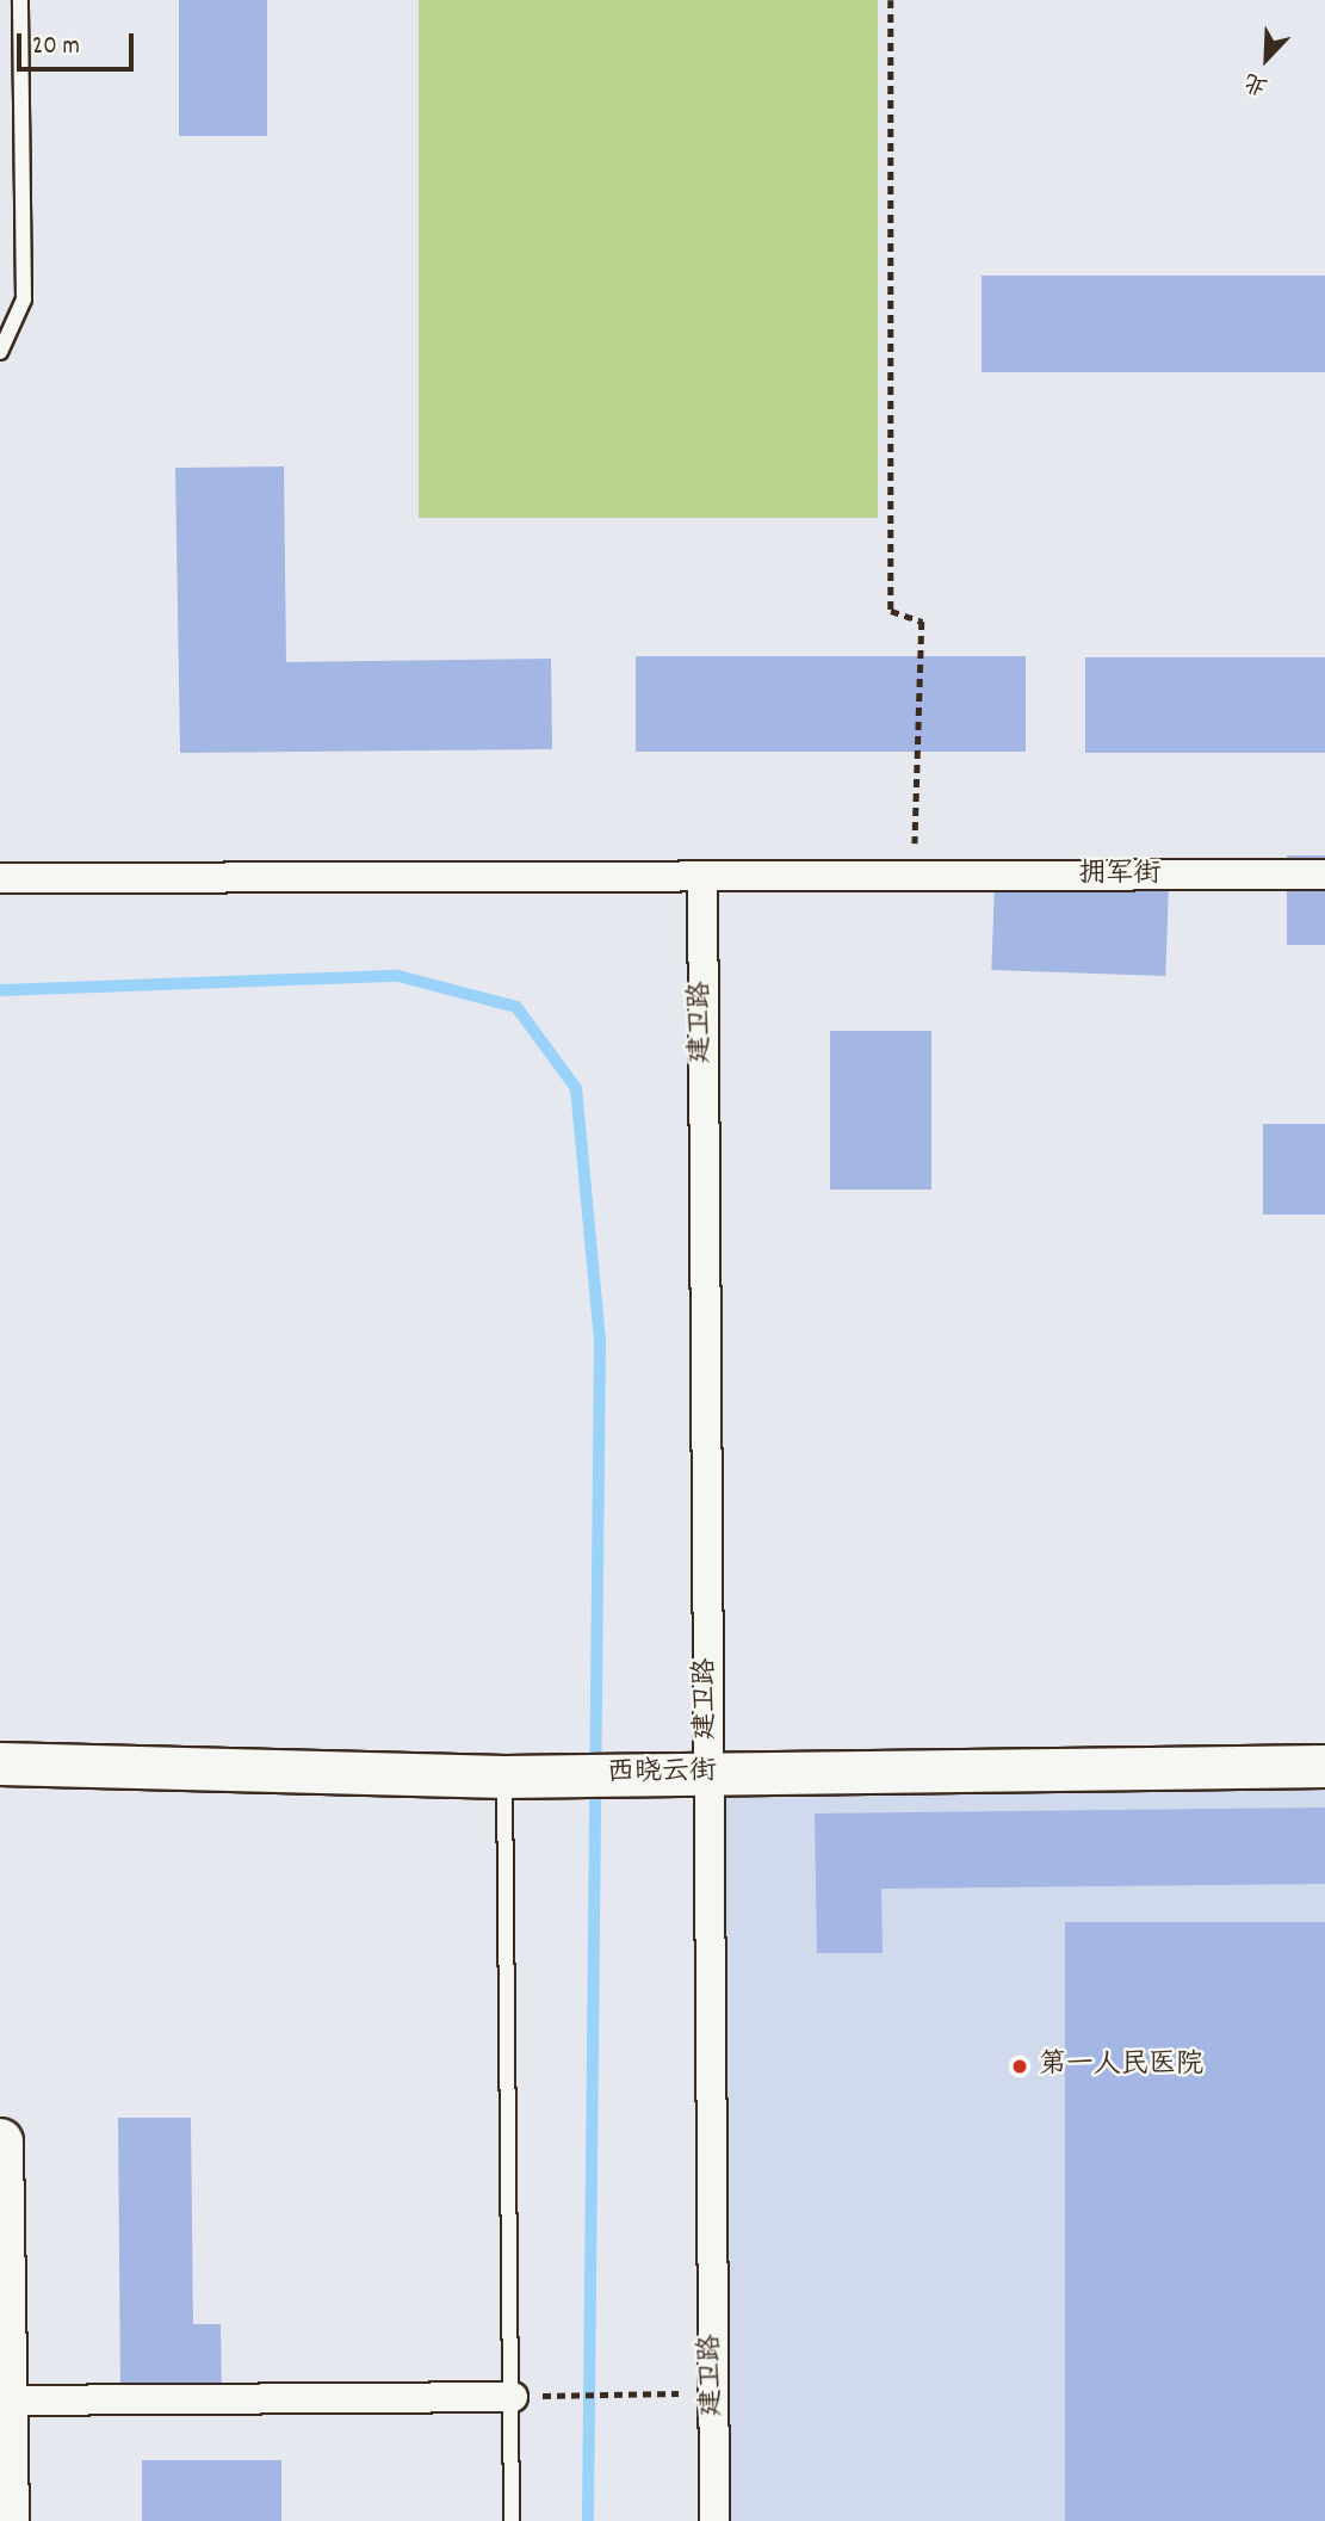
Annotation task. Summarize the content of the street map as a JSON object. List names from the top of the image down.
{
  "streets": {
    "street": ["拥军街", "建卫路", "西晓云街"]
  },
  "crossings": [
    ["拥军街", "建卫路"],
    ["建卫路", "西晓云街"]
  ],
  "places": ["第一人民医院"],
  "scale_bar": "20 m",
  "north": "bottom left"
}
